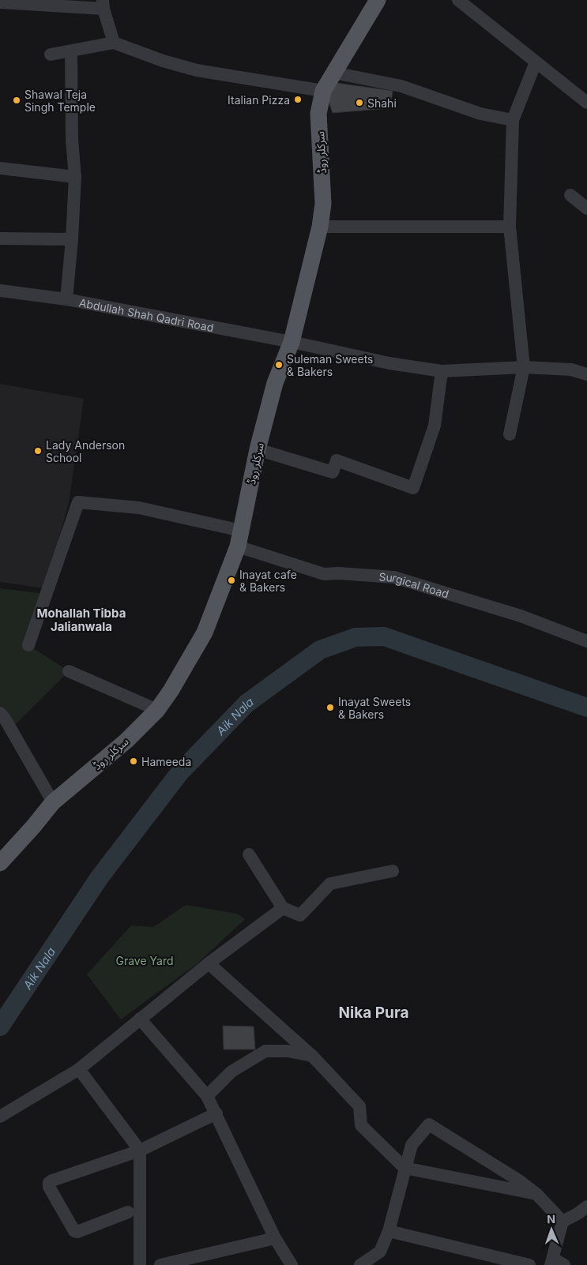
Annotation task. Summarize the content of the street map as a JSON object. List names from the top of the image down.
{
  "streets": {
    "main road": ["سرکلر روڈ"],
    "street": ["Abdullah Shah Qadri Road", "Surgical Road"]
  },
  "crossings": [
    ["سرکلر روڈ", "Abdullah Shah Qadri Road"],
    ["سرکلر روڈ", "Surgical Road"]
  ],
  "districts": ["Mohallah Tibba Jalianwala", "Nika Pura"],
  "water": ["Aik Nala"],
  "parks": ["Grave Yard"],
  "places": [
    "Italian Pizza",
    "Shawal Teja Singh Temple",
    "Shahi",
    "Suleman Sweets & Bakers",
    "Lady Anderson School",
    "Inayat cafe & Bakers",
    "Inayat Sweets & Bakers",
    "Hameeda"
  ],
  "north": "top"
}
